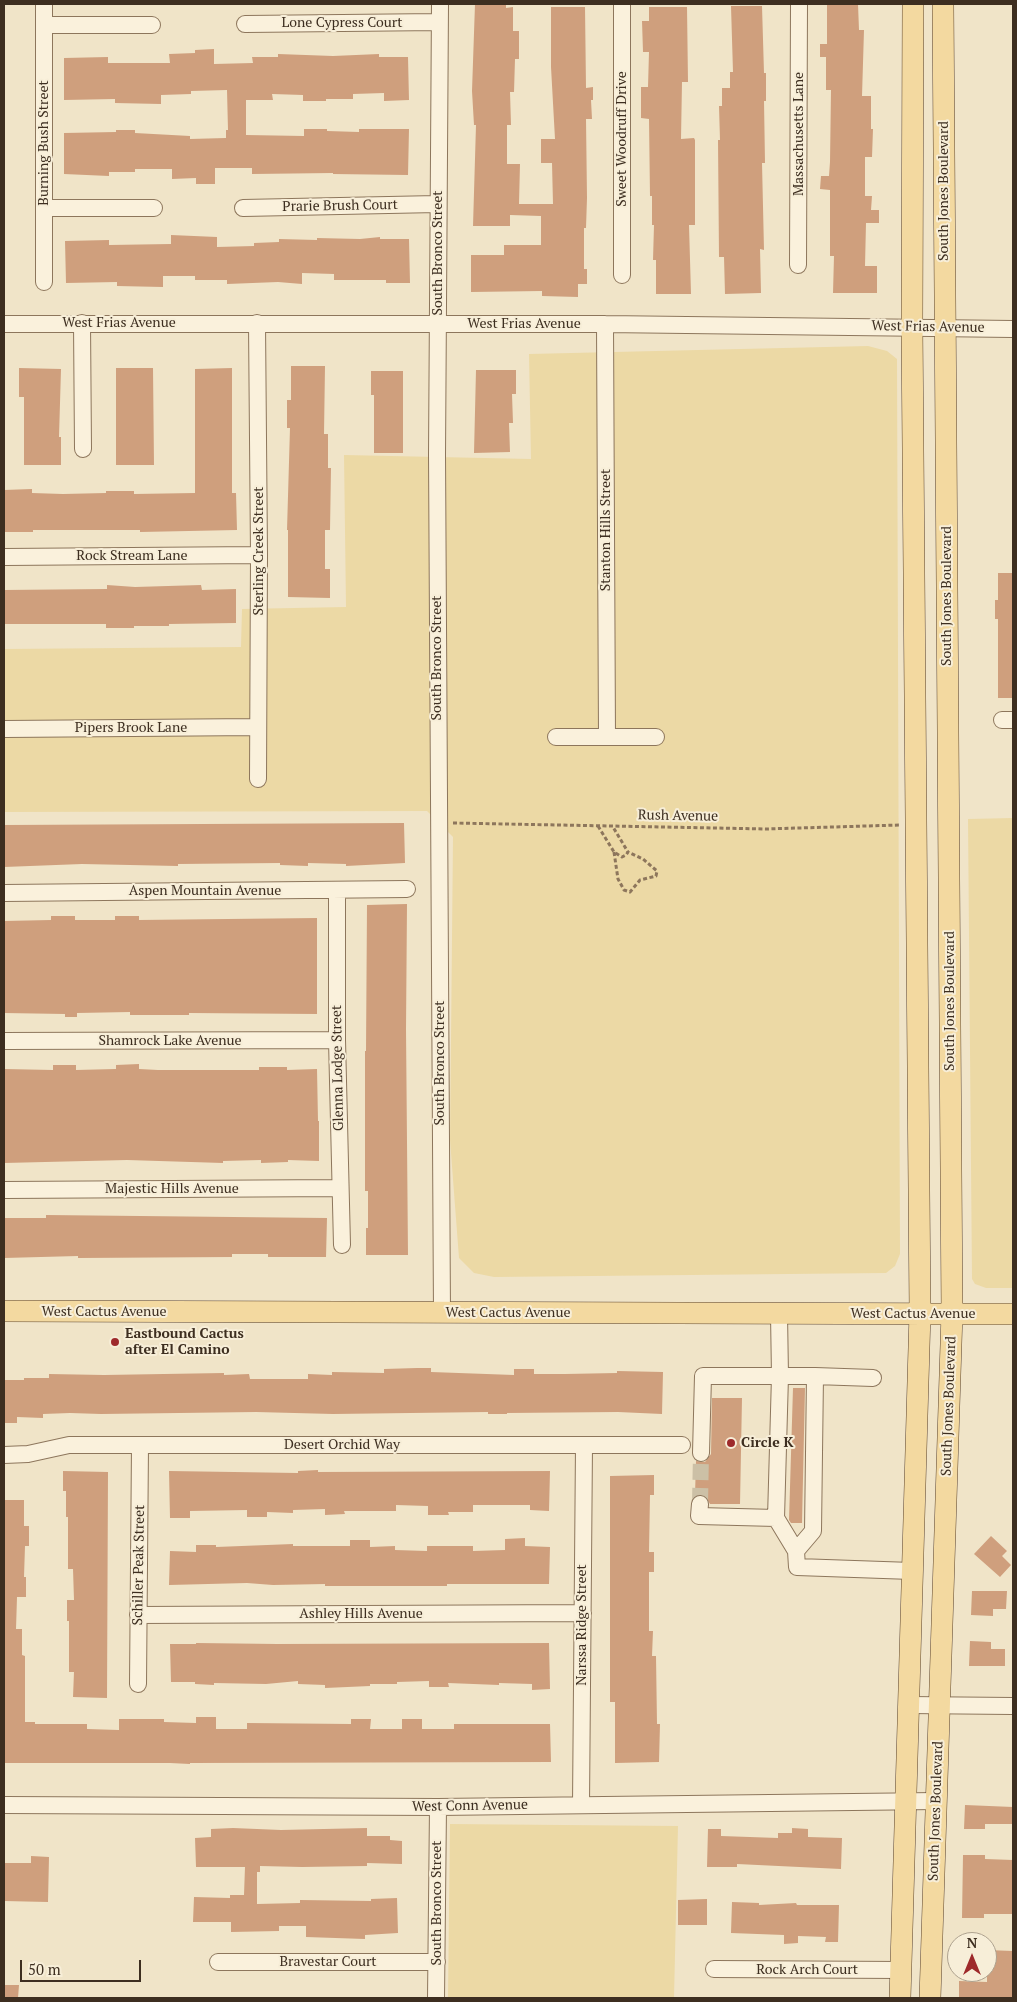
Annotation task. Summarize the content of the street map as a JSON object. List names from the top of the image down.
{
  "streets": {
    "main road": ["South Jones Boulevard", "West Cactus Avenue"],
    "street": [
      "Lone Cypress Court",
      "Massachusetts Lane",
      "Sweet Woodruff Drive",
      "Burning Bush Street",
      "Prarie Brush Court",
      "South Bronco Street",
      "West Frias Avenue",
      "Stanton Hills Street",
      "Sterling Creek Street",
      "Rock Stream Lane",
      "Pipers Brook Lane",
      "Aspen Mountain Avenue",
      "Shamrock Lake Avenue",
      "Glenna Lodge Street",
      "Majestic Hills Avenue",
      "Desert Orchid Way",
      "Schiller Peak Street",
      "Ashley Hills Avenue",
      "Narssa Ridge Street",
      "West Conn Avenue",
      "Bravestar Court",
      "Rock Arch Court"
    ],
    "path": ["Rush Avenue"]
  },
  "crossings": [
    ["Lone Cypress Court", "South Bronco Street"],
    ["South Jones Boulevard", "West Frias Avenue"],
    ["South Jones Boulevard", "West Cactus Avenue"],
    ["South Jones Boulevard", "West Conn Avenue"],
    ["Prarie Brush Court", "South Bronco Street"],
    ["South Bronco Street", "West Frias Avenue"],
    ["South Bronco Street", "Rush Avenue"],
    ["South Bronco Street", "West Cactus Avenue"],
    ["South Bronco Street", "West Conn Avenue"],
    ["South Bronco Street", "Bravestar Court"],
    ["West Frias Avenue", "Stanton Hills Street"],
    ["West Frias Avenue", "Sterling Creek Street"],
    ["Sterling Creek Street", "Rock Stream Lane"],
    ["Sterling Creek Street", "Pipers Brook Lane"],
    ["Aspen Mountain Avenue", "Glenna Lodge Street"],
    ["Shamrock Lake Avenue", "Glenna Lodge Street"],
    ["Glenna Lodge Street", "Majestic Hills Avenue"],
    ["Desert Orchid Way", "Schiller Peak Street"],
    ["Desert Orchid Way", "Narssa Ridge Street"],
    ["Schiller Peak Street", "Ashley Hills Avenue"],
    ["Ashley Hills Avenue", "Narssa Ridge Street"],
    ["Narssa Ridge Street", "West Conn Avenue"]
  ],
  "places": ["Eastbound Cactus after El Camino", "Circle K"],
  "scale_bar": "50 m",
  "north": "top"
}
